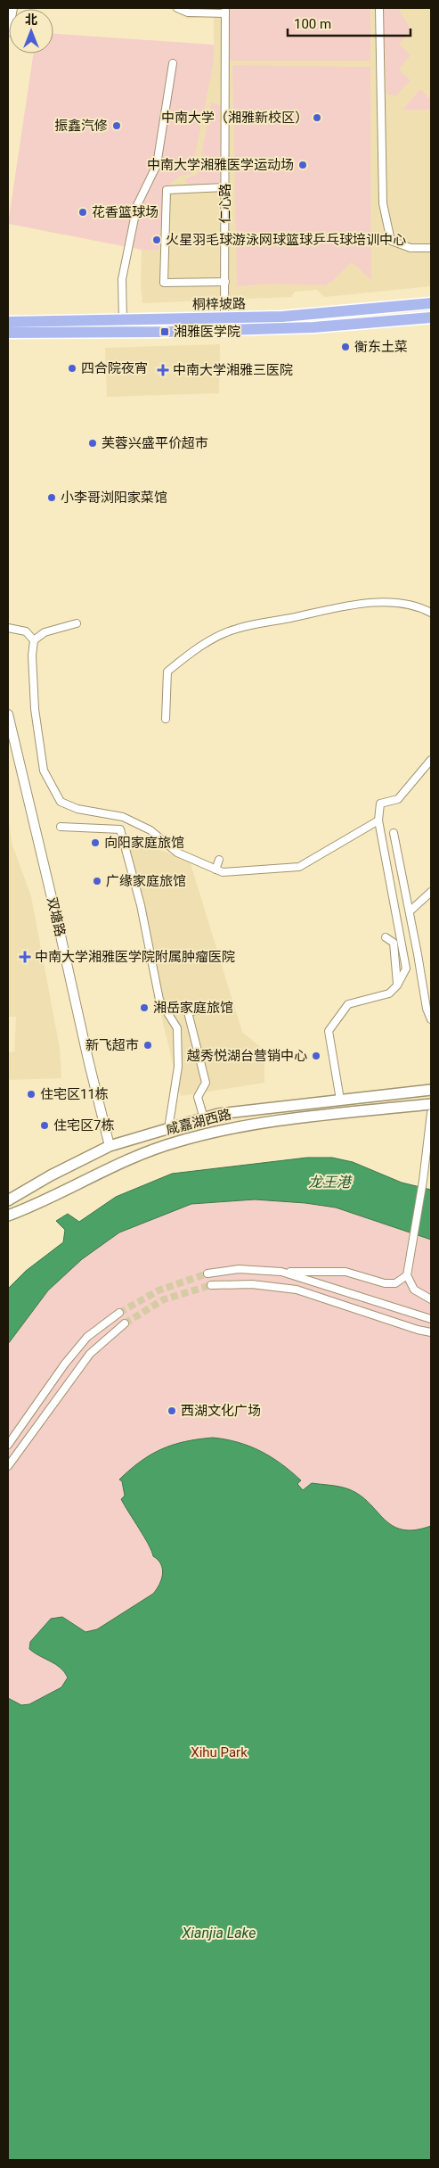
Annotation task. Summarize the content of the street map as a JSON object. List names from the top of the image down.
{
  "streets": {
    "main road": ["桐梓坡路", "咸嘉湖西路"],
    "street": ["仁心路", "双塘路"]
  },
  "crossings": [
    ["仁心路", "桐梓坡路"],
    ["双塘路", "咸嘉湖西路"]
  ],
  "water": ["龙王港", "Xianjia Lake"],
  "parks": ["Xihu Park"],
  "places": {
    "other": [
      "中南大学（湘雅新校区）",
      "振鑫汽修",
      "中南大学湘雅医学运动场",
      "花香篮球场",
      "火星羽毛球游泳网球篮球乒乓球培训中心",
      "衡东土菜",
      "四合院夜宵",
      "芙蓉兴盛平价超市",
      "小李哥浏阳家菜馆",
      "向阳家庭旅馆",
      "广缘家庭旅馆",
      "湘岳家庭旅馆",
      "新飞超市",
      "越秀悦湖台营销中心",
      "住宅区11栋",
      "住宅区7栋",
      "西湖文化广场"
    ],
    "transit": ["湘雅医学院"],
    "health": ["中南大学湘雅三医院", "中南大学湘雅医学院附属肿瘤医院"]
  },
  "scale_bar": "100 m",
  "north": "top"
}
